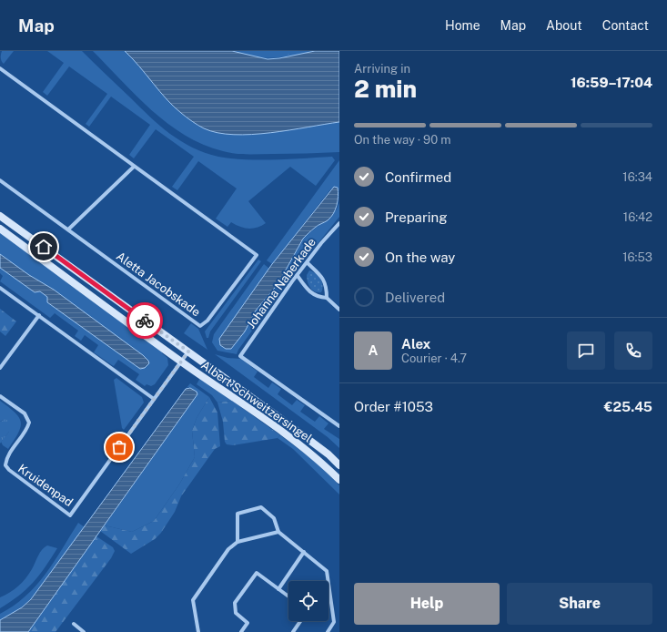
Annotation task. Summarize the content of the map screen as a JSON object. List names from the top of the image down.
{
  "streets": {
    "street": [
      "Johanna Naberkade",
      "Aletta Jacobskade",
      "Albert Schweitzersingel",
      "Kruidenpad"
    ]
  },
  "crossings": [
    ["Albert Schweitzersingel", "Kruidenpad"]
  ],
  "page": {
    "header": "Map",
    "nav": [
      "Home",
      "Map",
      "About",
      "Contact"
    ],
    "heading": ["2 min", "Arriving in", "16:59–17:04"],
    "panel": [
      "Alex",
      "Courier · 4.7",
      "Order #1053",
      "€25.45"
    ],
    "bar": "On the way · 90 m",
    "list": [
      ["Confirmed", "16:34"],
      ["Preparing", "16:42"],
      ["On the way", "16:53"],
      "Delivered"
    ],
    "round": "A",
    "buttons": ["Help", "Share"]
  }
}
